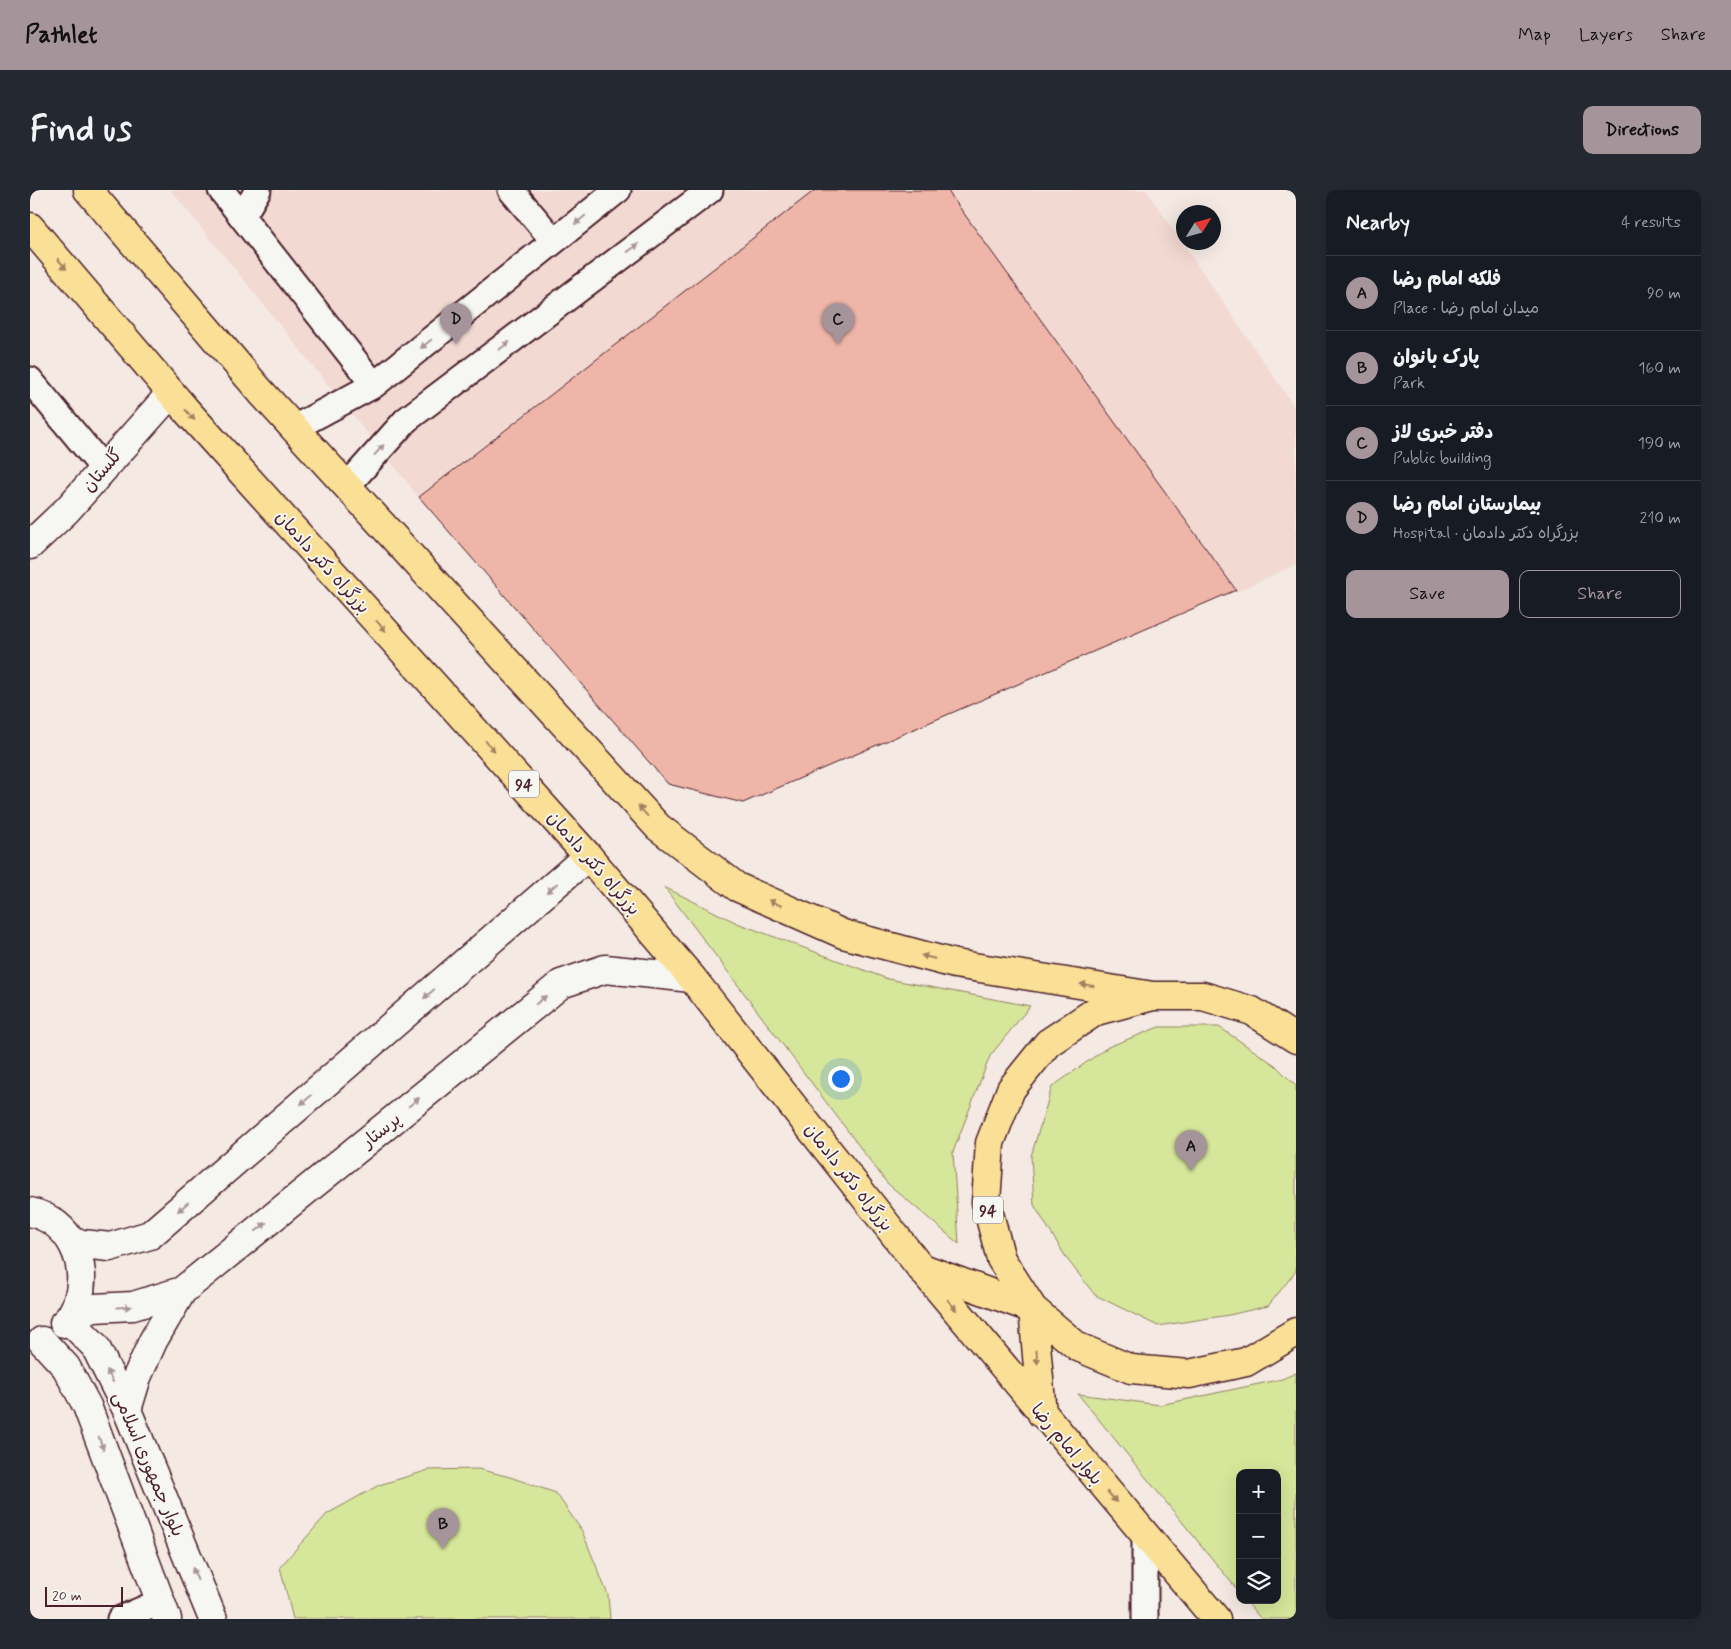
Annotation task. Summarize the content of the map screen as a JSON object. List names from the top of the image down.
{
  "streets": {
    "main road": [
      "گلستان",
      "بزرگراه دکتر دادمان",
      "94",
      "پرستار",
      "بلوار امام رضا",
      "بلوار جمهوری اسلامی"
    ]
  },
  "crossings": [
    ["گلستان", "بزرگراه دکتر دادمان"],
    ["بزرگراه دکتر دادمان", "94"],
    ["بزرگراه دکتر دادمان", "پرستار"],
    ["بزرگراه دکتر دادمان", "بلوار امام رضا"],
    ["94", "بلوار امام رضا"],
    ["پرستار", "بلوار جمهوری اسلامی"]
  ],
  "one_way": ["بلوار امام رضا"],
  "scale_bar": "20 m",
  "north": "top right",
  "page": {
    "header": "Pathlet",
    "nav": ["Map", "Layers", "Share"],
    "buttons": [
      "Directions",
      ["Save", "Share"]
    ],
    "title": "Find us",
    "heading": ["Nearby", "4 results"],
    "list": [
      {
        "mark": "A",
        "name": "فلكه امام رضا",
        "note": "Place · میدان امام رضا",
        "value": "90 m"
      },
      {
        "mark": "B",
        "name": "پارک بانوان",
        "note": "Park",
        "value": "160 m"
      },
      {
        "mark": "C",
        "name": "دفتر خبری لاز",
        "note": "Public building",
        "value": "190 m"
      },
      {
        "mark": "D",
        "name": "بیمارستان امام رضا",
        "note": "Hospital · بزرگراه دکتر دادمان",
        "value": "210 m"
      }
    ],
    "pins": [
      "C",
      "D",
      "A",
      "B"
    ],
    "map_buttons": ["+", "−"],
    "scale": "20 m"
  }
}
